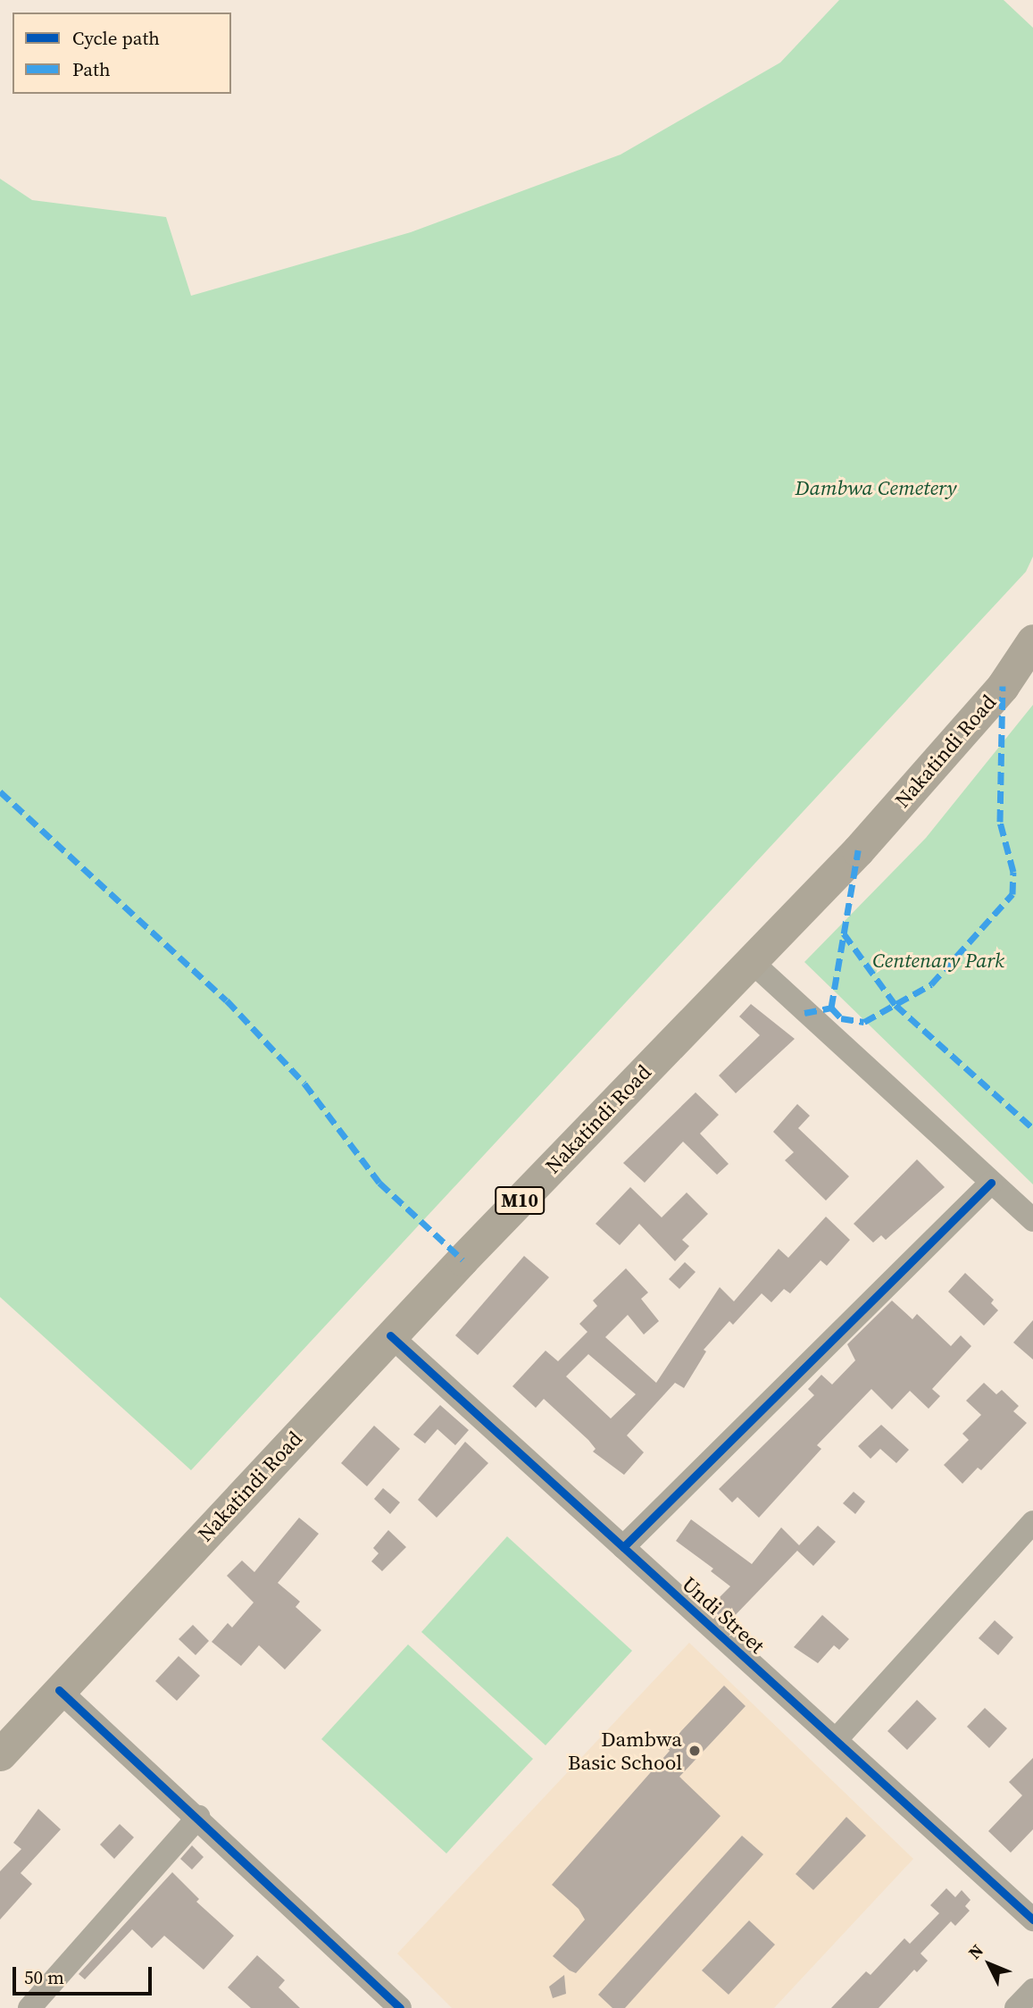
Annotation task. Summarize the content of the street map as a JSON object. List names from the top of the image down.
{
  "streets": {
    "highway": ["Nakatindi Road", "M10"],
    "street": ["Undi Street"]
  },
  "crossings": [
    ["Nakatindi Road", "Undi Street"]
  ],
  "parks": ["Dambwa Cemetery", "Centenary Park"],
  "places": ["Dambwa Basic School"],
  "legend": ["Cycle path", "Path"],
  "scale_bar": "50 m",
  "north": "top left"
}
